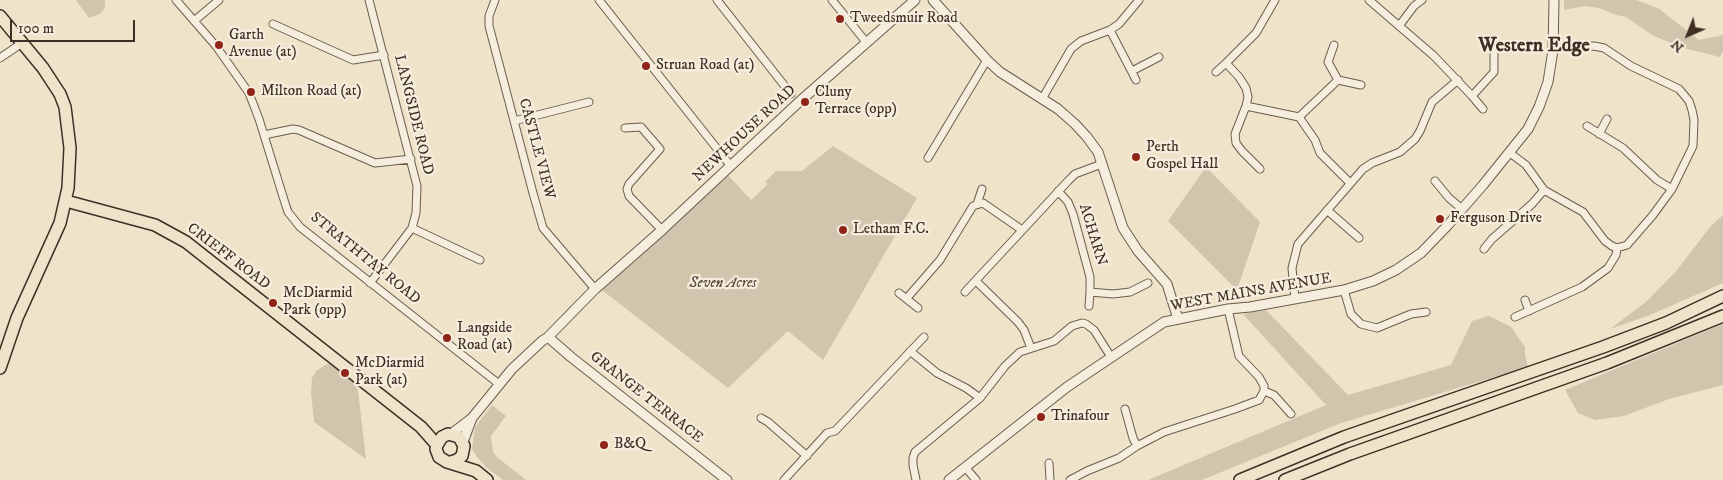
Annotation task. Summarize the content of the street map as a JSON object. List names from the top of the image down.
{
  "streets": {
    "main road": ["CRIEFF ROAD"],
    "street": [
      "LANGSIDE ROAD",
      "NEWHOUSE ROAD",
      "CASTLE VIEW",
      "ACHARN",
      "STRATHTAY ROAD",
      "WEST MAINS AVENUE",
      "GRANGE TERRACE"
    ]
  },
  "crossings": [
    ["LANGSIDE ROAD", "STRATHTAY ROAD"],
    ["NEWHOUSE ROAD", "CASTLE VIEW"],
    ["NEWHOUSE ROAD", "CRIEFF ROAD"],
    ["NEWHOUSE ROAD", "STRATHTAY ROAD"],
    ["NEWHOUSE ROAD", "GRANGE TERRACE"]
  ],
  "districts": ["Western Edge"],
  "parks": ["Seven Acres"],
  "places": [
    "Tweedsmuir Road",
    "Garth Avenue (at)",
    "Struan Road (at)",
    "Milton Road (at)",
    "Cluny Terrace (opp)",
    "Perth Gospel Hall",
    "Ferguson Drive",
    "Letham F.C.",
    "McDiarmid Park (opp)",
    "Langside Road (at)",
    "McDiarmid Park (at)",
    "Trinafour",
    "B&Q"
  ],
  "scale_bar": "100 m",
  "north": "bottom left"
}
